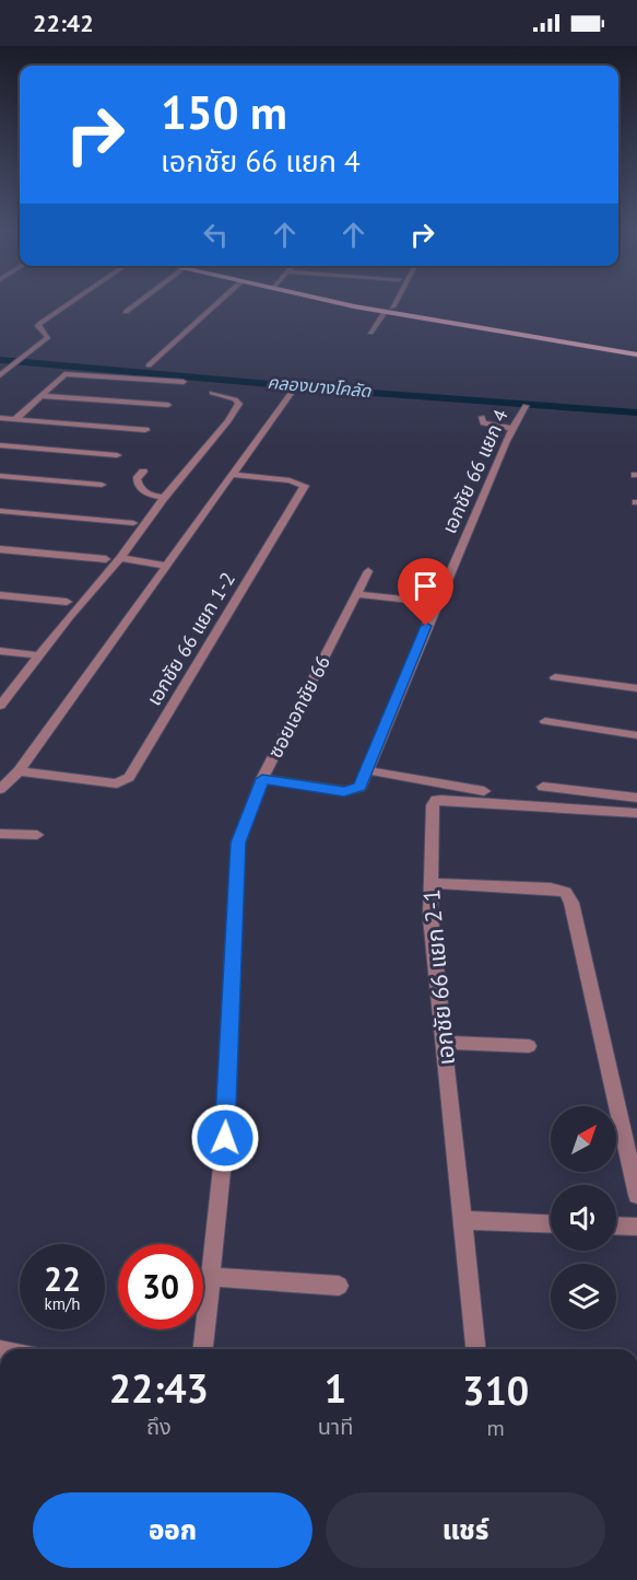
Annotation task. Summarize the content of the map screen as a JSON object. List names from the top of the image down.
{
  "streets": {
    "street": [
      "เอกชัย 66 แยก 4",
      "เอกชัย 66 แยก 1-2",
      "ซอยเอกชัย 66",
      "เอกชัย 66 แยก 2-1"
    ]
  },
  "crossings": [
    ["เอกชัย 66 แยก 4", "ซอยเอกชัย 66"]
  ],
  "water": ["คลองบางโคลัด"],
  "north": "top right",
  "page": {
    "status": "22:42",
    "turn": ["150 m", "เอกชัย 66 แยก 4"],
    "speed": "22 km/h",
    "limit": "30",
    "eta": [
      "22:43",
      "ถึง",
      "1",
      "นาที",
      "310",
      "m"
    ],
    "buttons": ["ออก", "แชร์"]
  }
}
